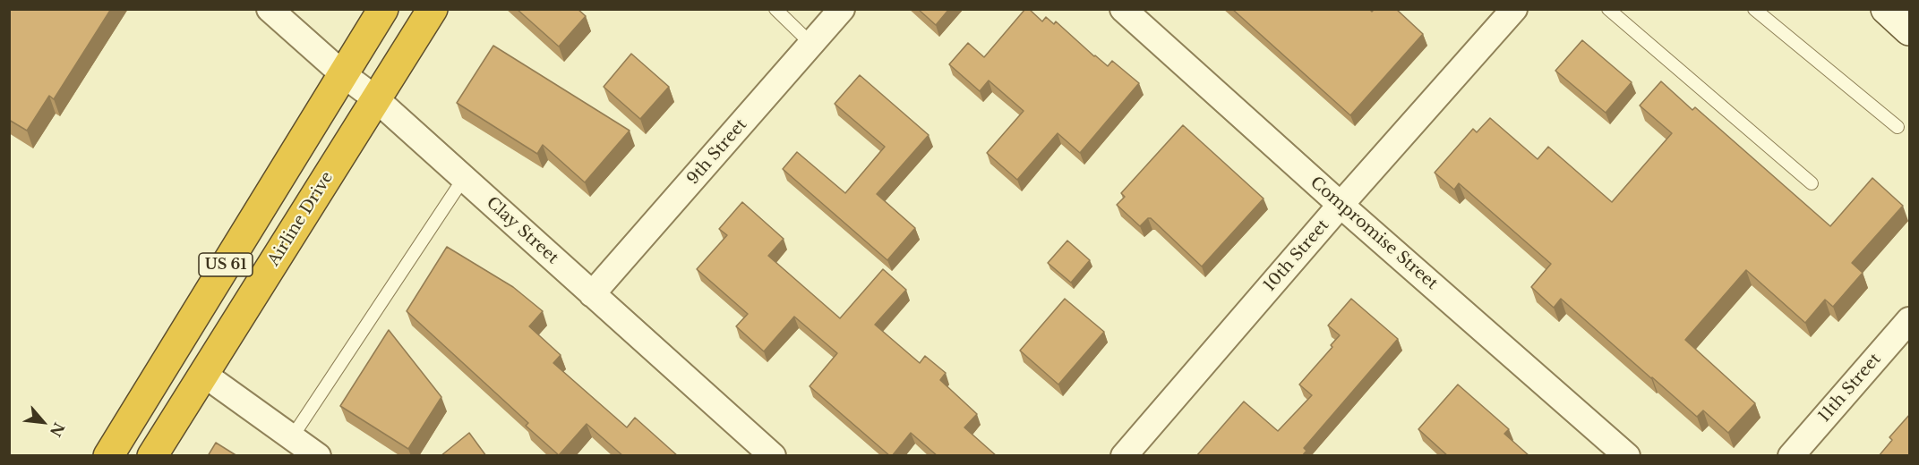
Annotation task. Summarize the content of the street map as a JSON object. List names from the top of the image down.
{
  "streets": {
    "highway": ["Airline Drive", "US 61"],
    "street": [
      "9th Street",
      "Clay Street",
      "Compromise Street",
      "10th Street",
      "11th Street"
    ]
  },
  "crossings": [
    ["9th Street", "Clay Street"],
    ["Airline Drive", "Clay Street"],
    ["Clay Street", "US 61"],
    ["Compromise Street", "10th Street"]
  ],
  "north": "bottom right"
}
